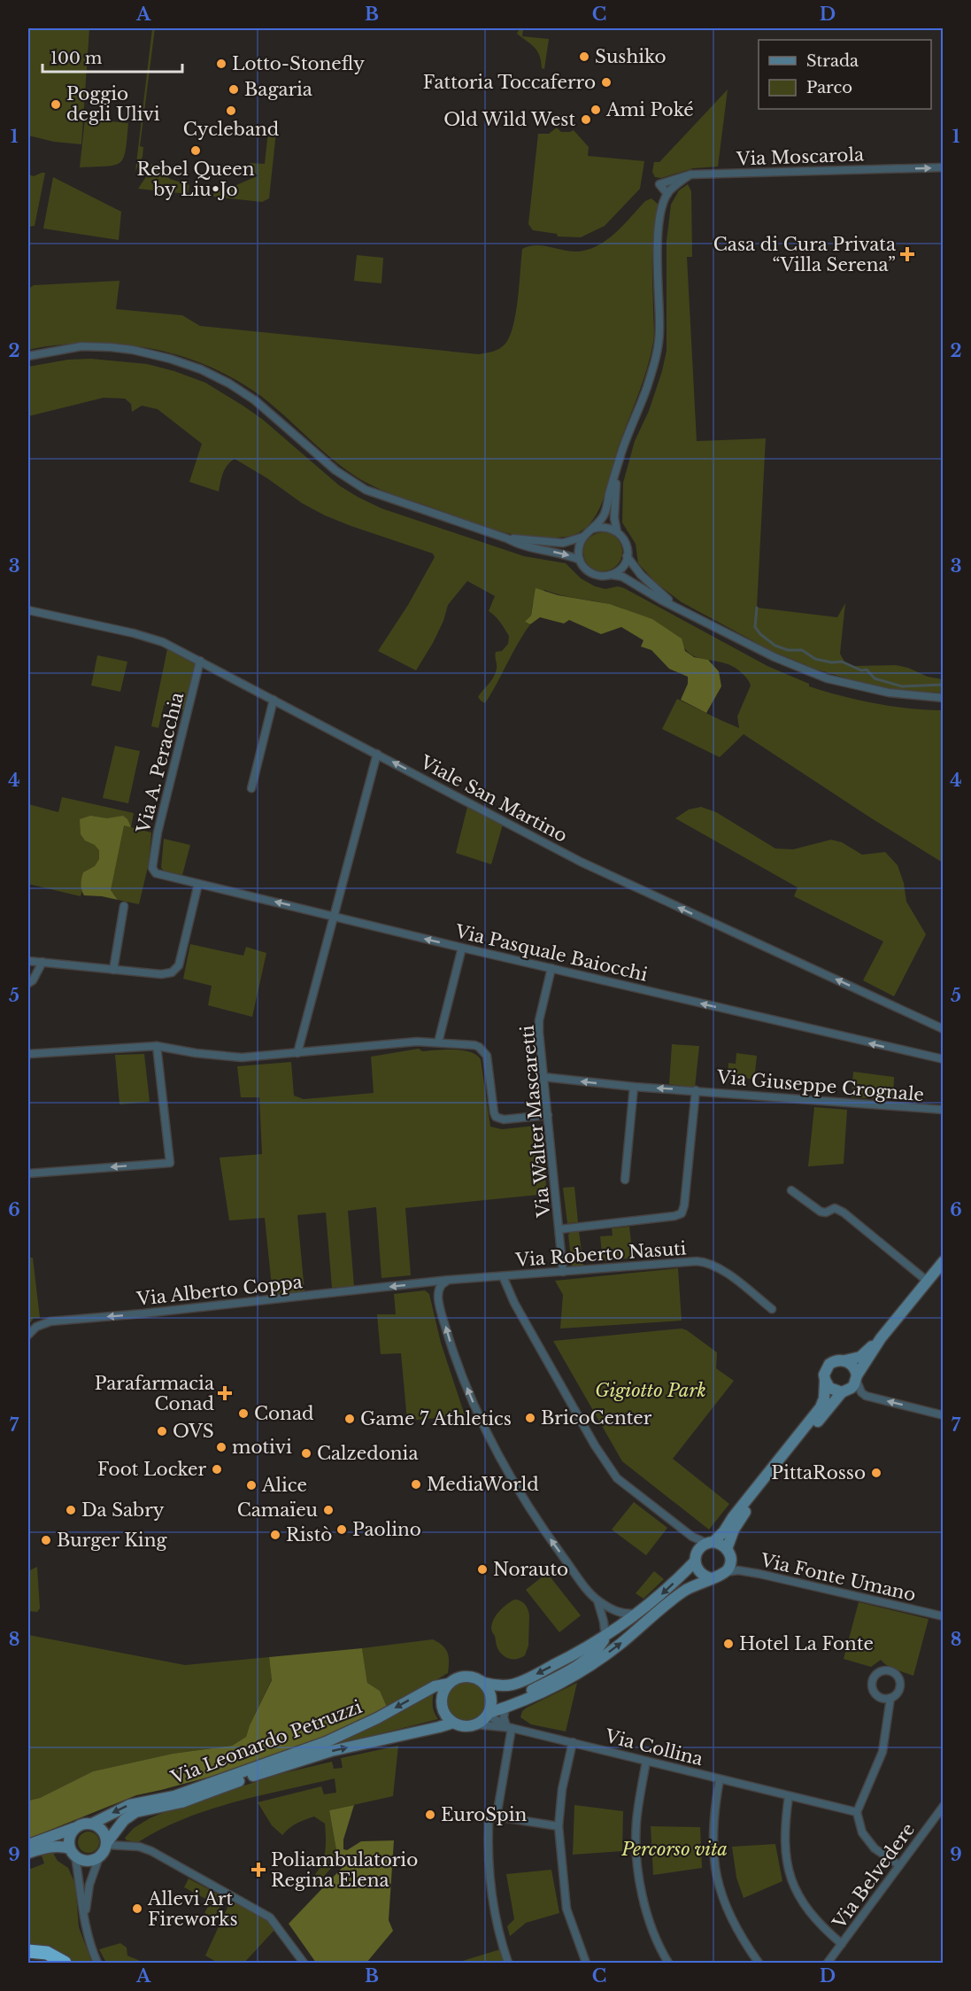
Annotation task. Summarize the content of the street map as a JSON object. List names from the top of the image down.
{
  "streets": {
    "main road": ["Via Leonardo Petruzzi"],
    "street": [
      "Via Moscarola",
      "Via A. Peracchia",
      "Viale San Martino",
      "Via Pasquale Baiocchi",
      "Via Giuseppe Crognale",
      "Via Walter Mascaretti",
      "Via Roberto Nasuti",
      "Via Alberto Coppa",
      "Via Fonte Umano",
      "Via Collina",
      "Via Belvedere"
    ]
  },
  "crossings": [
    ["Via A. Peracchia", "Viale San Martino"],
    ["Via A. Peracchia", "Via Pasquale Baiocchi"],
    ["Via Pasquale Baiocchi", "Via Walter Mascaretti"],
    ["Via Giuseppe Crognale", "Via Walter Mascaretti"],
    ["Via Walter Mascaretti", "Via Roberto Nasuti"],
    ["Via Roberto Nasuti", "Via Alberto Coppa"],
    ["Via Leonardo Petruzzi", "Via Collina"]
  ],
  "one_way": [
    "Via Moscarola",
    "Viale San Martino",
    "Via Pasquale Baiocchi",
    "Via Alberto Coppa"
  ],
  "parks": ["Gigiotto Park", "Percorso vita"],
  "places": {
    "other": [
      "Sushiko",
      "Lotto-Stonefly",
      "Fattoria Toccaferro",
      "Bagaria",
      "Poggio degli Ulivi",
      "Ami Poké",
      "Cycleband",
      "Old Wild West",
      "Rebel Queen by Liu•Jo",
      "Conad",
      "BricoCenter",
      "Game 7 Athletics",
      "OVS",
      "motivi",
      "Calzedonia",
      "Foot Locker",
      "PittaRosso",
      "MediaWorld",
      "Alice",
      "Da Sabry",
      "Camaïeu",
      "Paolino",
      "Ristò",
      "Burger King",
      "Norauto",
      "Hotel La Fonte",
      "EuroSpin",
      "Allevi Art Fireworks"
    ],
    "health": ["Casa di Cura Privata “Villa Serena”", "Parafarmacia Conad", "Poliambulatorio Regina Elena"]
  },
  "legend": ["Strada", "Parco"],
  "scale_bar": "100 m",
  "grid": {
    "columns": [
      "A",
      "B",
      "C",
      "D"
    ],
    "rows": [
      "1",
      "2",
      "3",
      "4",
      "5",
      "6",
      "7",
      "8",
      "9"
    ]
  }
}
